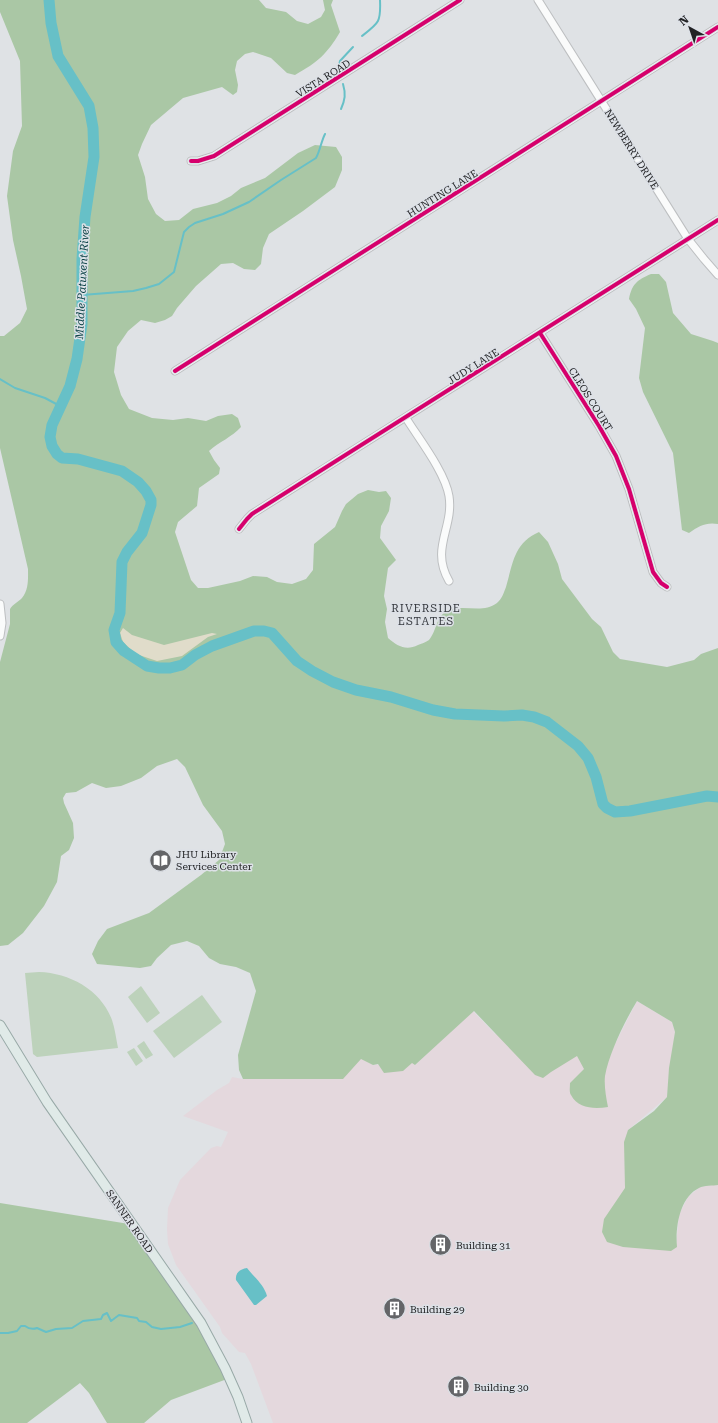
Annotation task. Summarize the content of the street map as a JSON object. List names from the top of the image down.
{
  "streets": {
    "main road": ["SANNER ROAD"],
    "street": [
      "VISTA ROAD",
      "NEWBERRY DRIVE",
      "HUNTING LANE",
      "JUDY LANE",
      "CLEOS COURT"
    ]
  },
  "crossings": [
    ["NEWBERRY DRIVE", "HUNTING LANE"],
    ["NEWBERRY DRIVE", "JUDY LANE"],
    ["JUDY LANE", "CLEOS COURT"]
  ],
  "districts": ["RIVERSIDE ESTATES"],
  "water": ["Middle Patuxent River"],
  "places": {
    "library": ["JHU Library Services Center"],
    "building": ["Building 31", "Building 29", "Building 30"]
  },
  "north": "top left"
}
